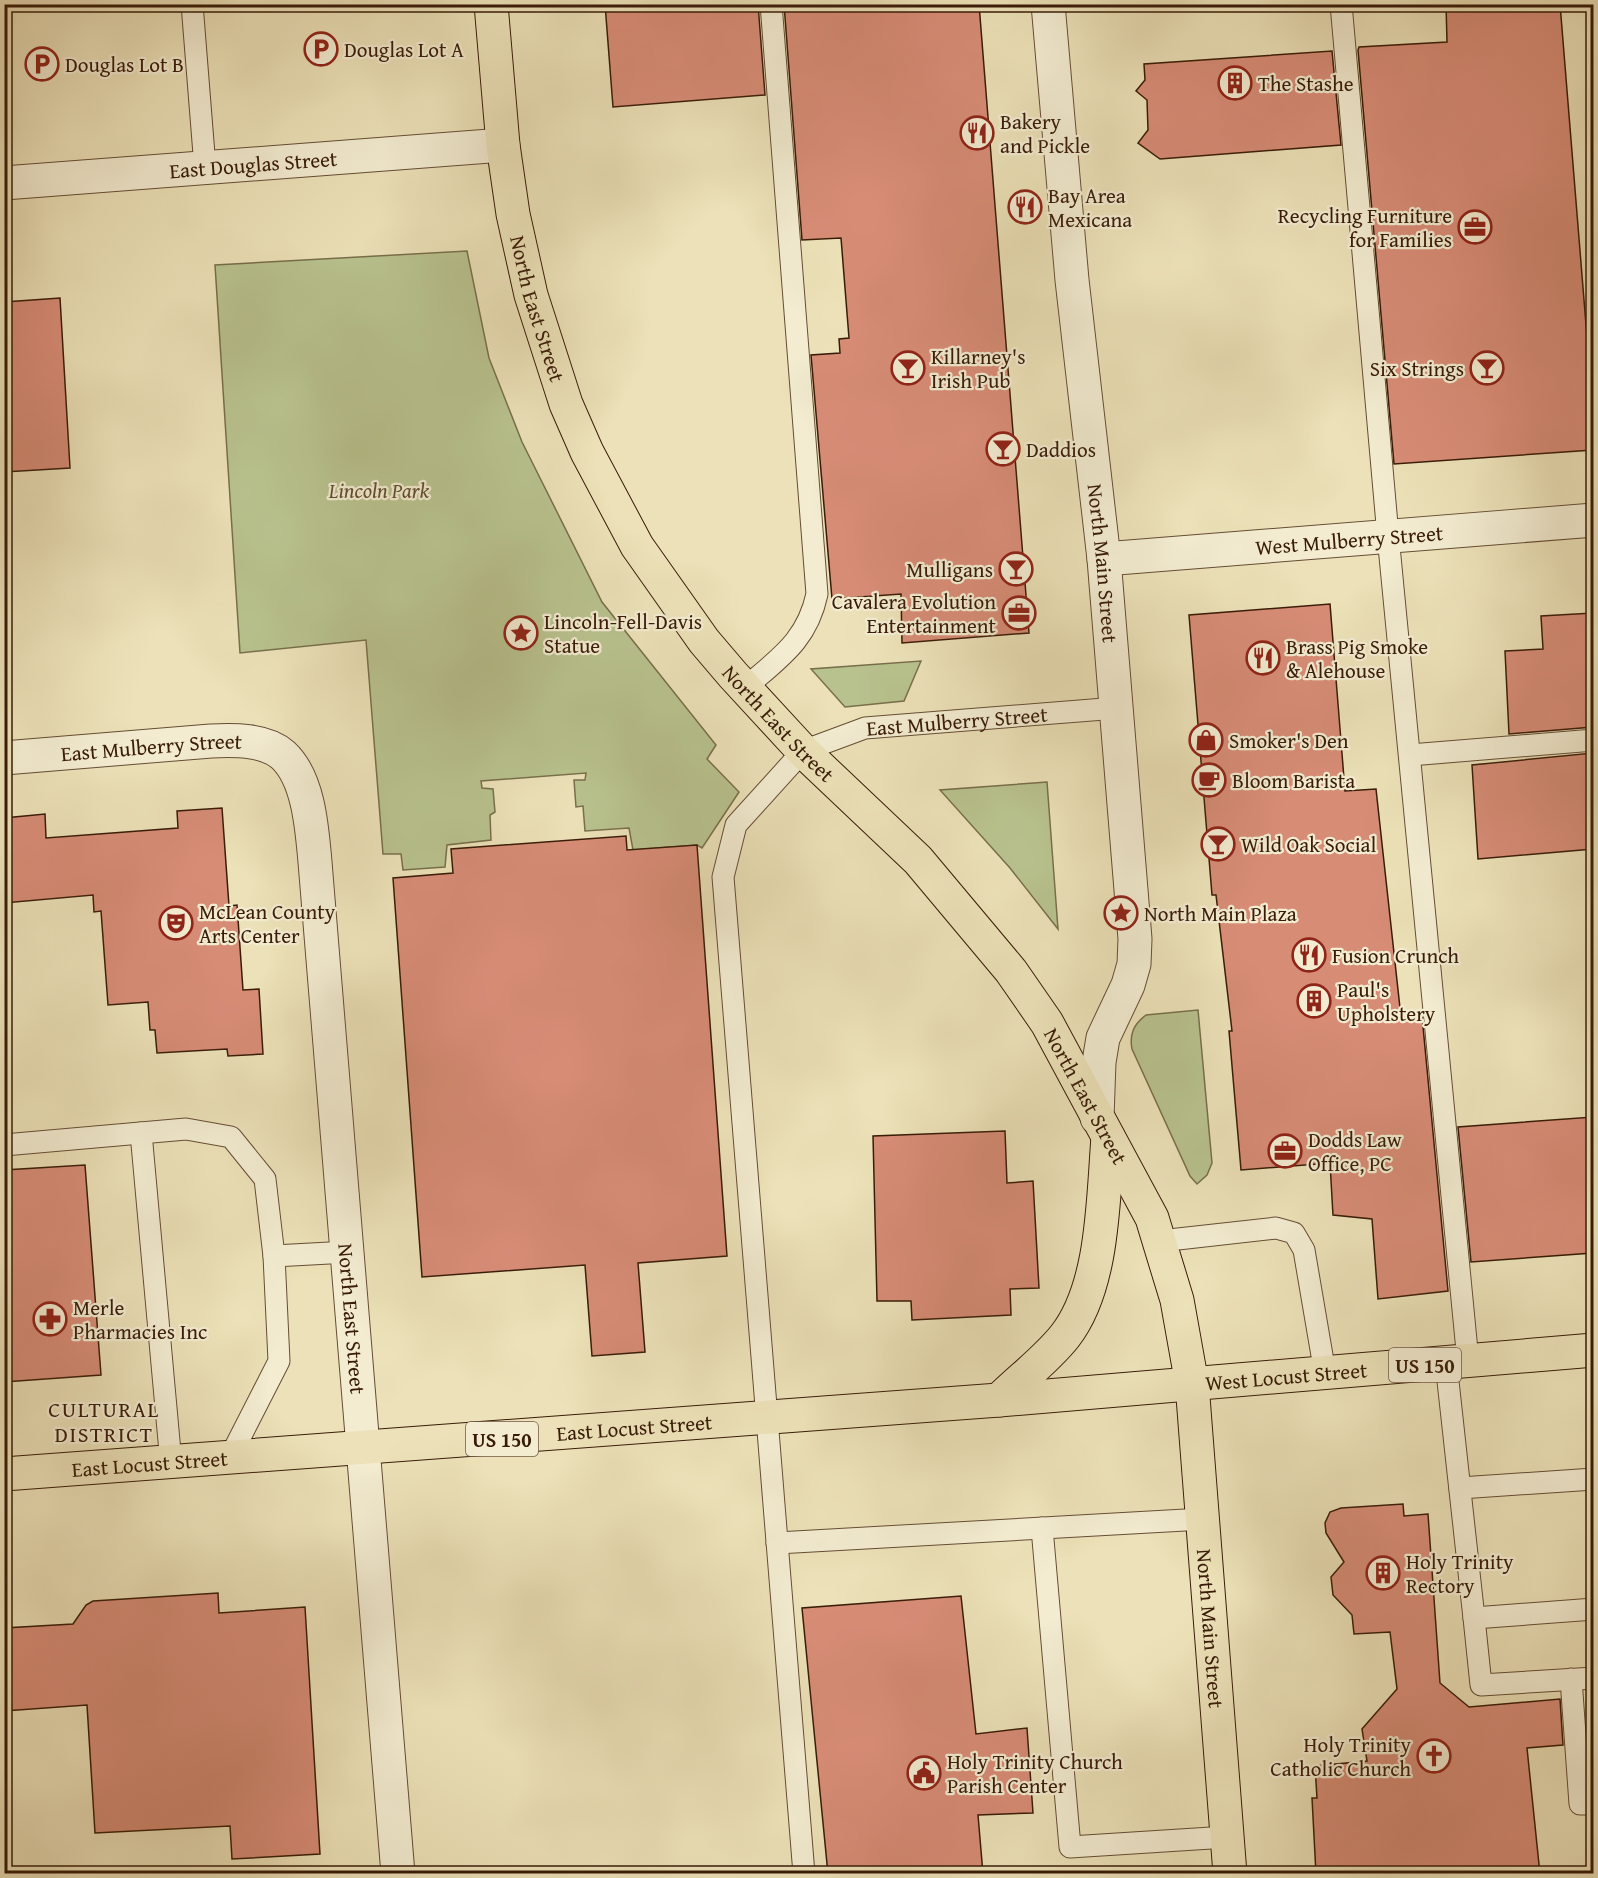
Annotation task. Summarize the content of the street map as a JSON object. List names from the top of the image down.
{
  "streets": {
    "main road": [
      "North East Street",
      "North Main Street",
      "US 150",
      "West Locust Street",
      "East Locust Street"
    ],
    "street": ["East Douglas Street", "West Mulberry Street", "East Mulberry Street"]
  },
  "crossings": [
    ["East Douglas Street", "North East Street"],
    ["North East Street", "North Main Street"],
    ["North East Street", "East Mulberry Street"],
    ["North East Street", "West Locust Street"],
    ["North East Street", "East Locust Street"],
    ["West Mulberry Street", "North Main Street"],
    ["North Main Street", "East Mulberry Street"],
    ["North Main Street", "West Locust Street"],
    ["North Main Street", "East Locust Street"],
    ["West Locust Street", "East Locust Street"]
  ],
  "districts": ["CULTURAL DISTRICT"],
  "parks": ["Lincoln Park"],
  "places": {
    "parking": ["Douglas Lot A", "Douglas Lot B"],
    "building": ["The Stashe", "Paul's Upholstery", "Holy Trinity Rectory"],
    "restaurant": [
      "Bakery and Pickle",
      "Bay Area Mexicana",
      "Brass Pig Smoke & Alehouse",
      "Fusion Crunch"
    ],
    "office": ["Recycling Furniture for Families", "Cavalera Evolution Entertainment", "Dodds Law Office, PC"],
    "bar": [
      "Killarney's Irish Pub",
      "Six Strings",
      "Daddios",
      "Mulligans",
      "Wild Oak Social"
    ],
    "place": ["Lincoln-Fell-Davis Statue", "North Main Plaza"],
    "shop": ["Smoker's Den"],
    "cafe": ["Bloom Barista"],
    "theatre": ["McLean County Arts Center"],
    "pharmacy": ["Merle Pharmacies Inc"],
    "church": ["Holy Trinity Catholic Church"],
    "public building": ["Holy Trinity Church Parish Center"]
  }
}
